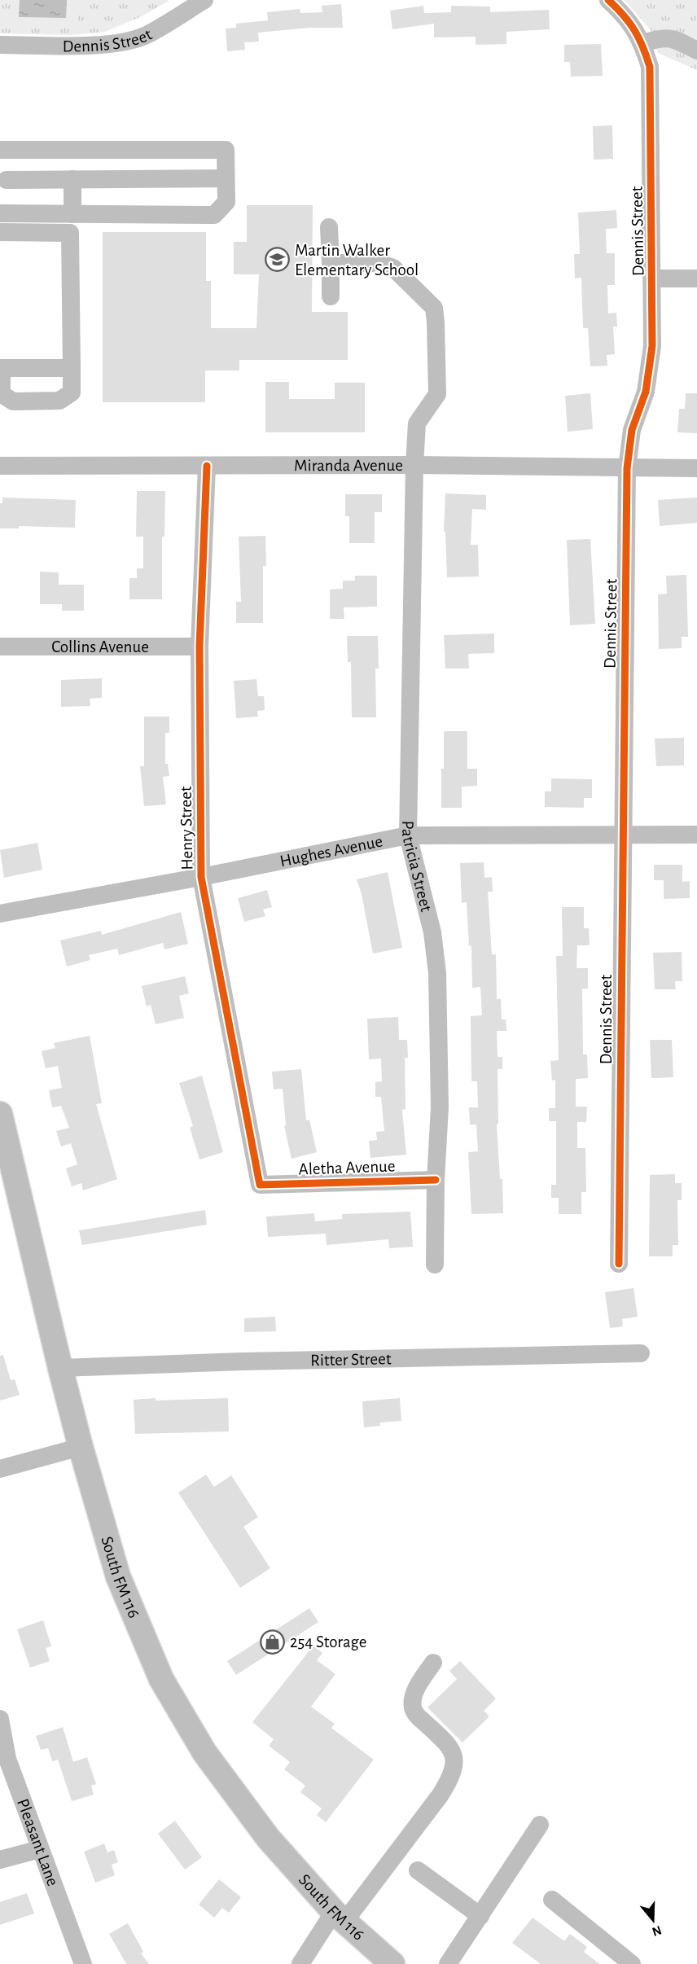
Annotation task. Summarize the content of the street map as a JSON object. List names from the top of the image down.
{
  "streets": {
    "main road": ["South FM 116"],
    "street": [
      "Dennis Street",
      "Miranda Avenue",
      "Collins Avenue",
      "Henry Street",
      "Hughes Avenue",
      "Patricia Street",
      "Aletha Avenue",
      "Ritter Street",
      "Pleasant Lane"
    ]
  },
  "crossings": [
    ["Dennis Street", "Miranda Avenue"],
    ["Dennis Street", "Hughes Avenue"],
    ["Miranda Avenue", "Henry Street"],
    ["Miranda Avenue", "Patricia Street"],
    ["Collins Avenue", "Henry Street"],
    ["Henry Street", "Hughes Avenue"],
    ["Henry Street", "Aletha Avenue"],
    ["Hughes Avenue", "Patricia Street"],
    ["Patricia Street", "Aletha Avenue"],
    ["Ritter Street", "South FM 116"]
  ],
  "places": {
    "school or university": ["Martin Walker Elementary School"],
    "shop": ["254 Storage"]
  },
  "north": "bottom"
}
